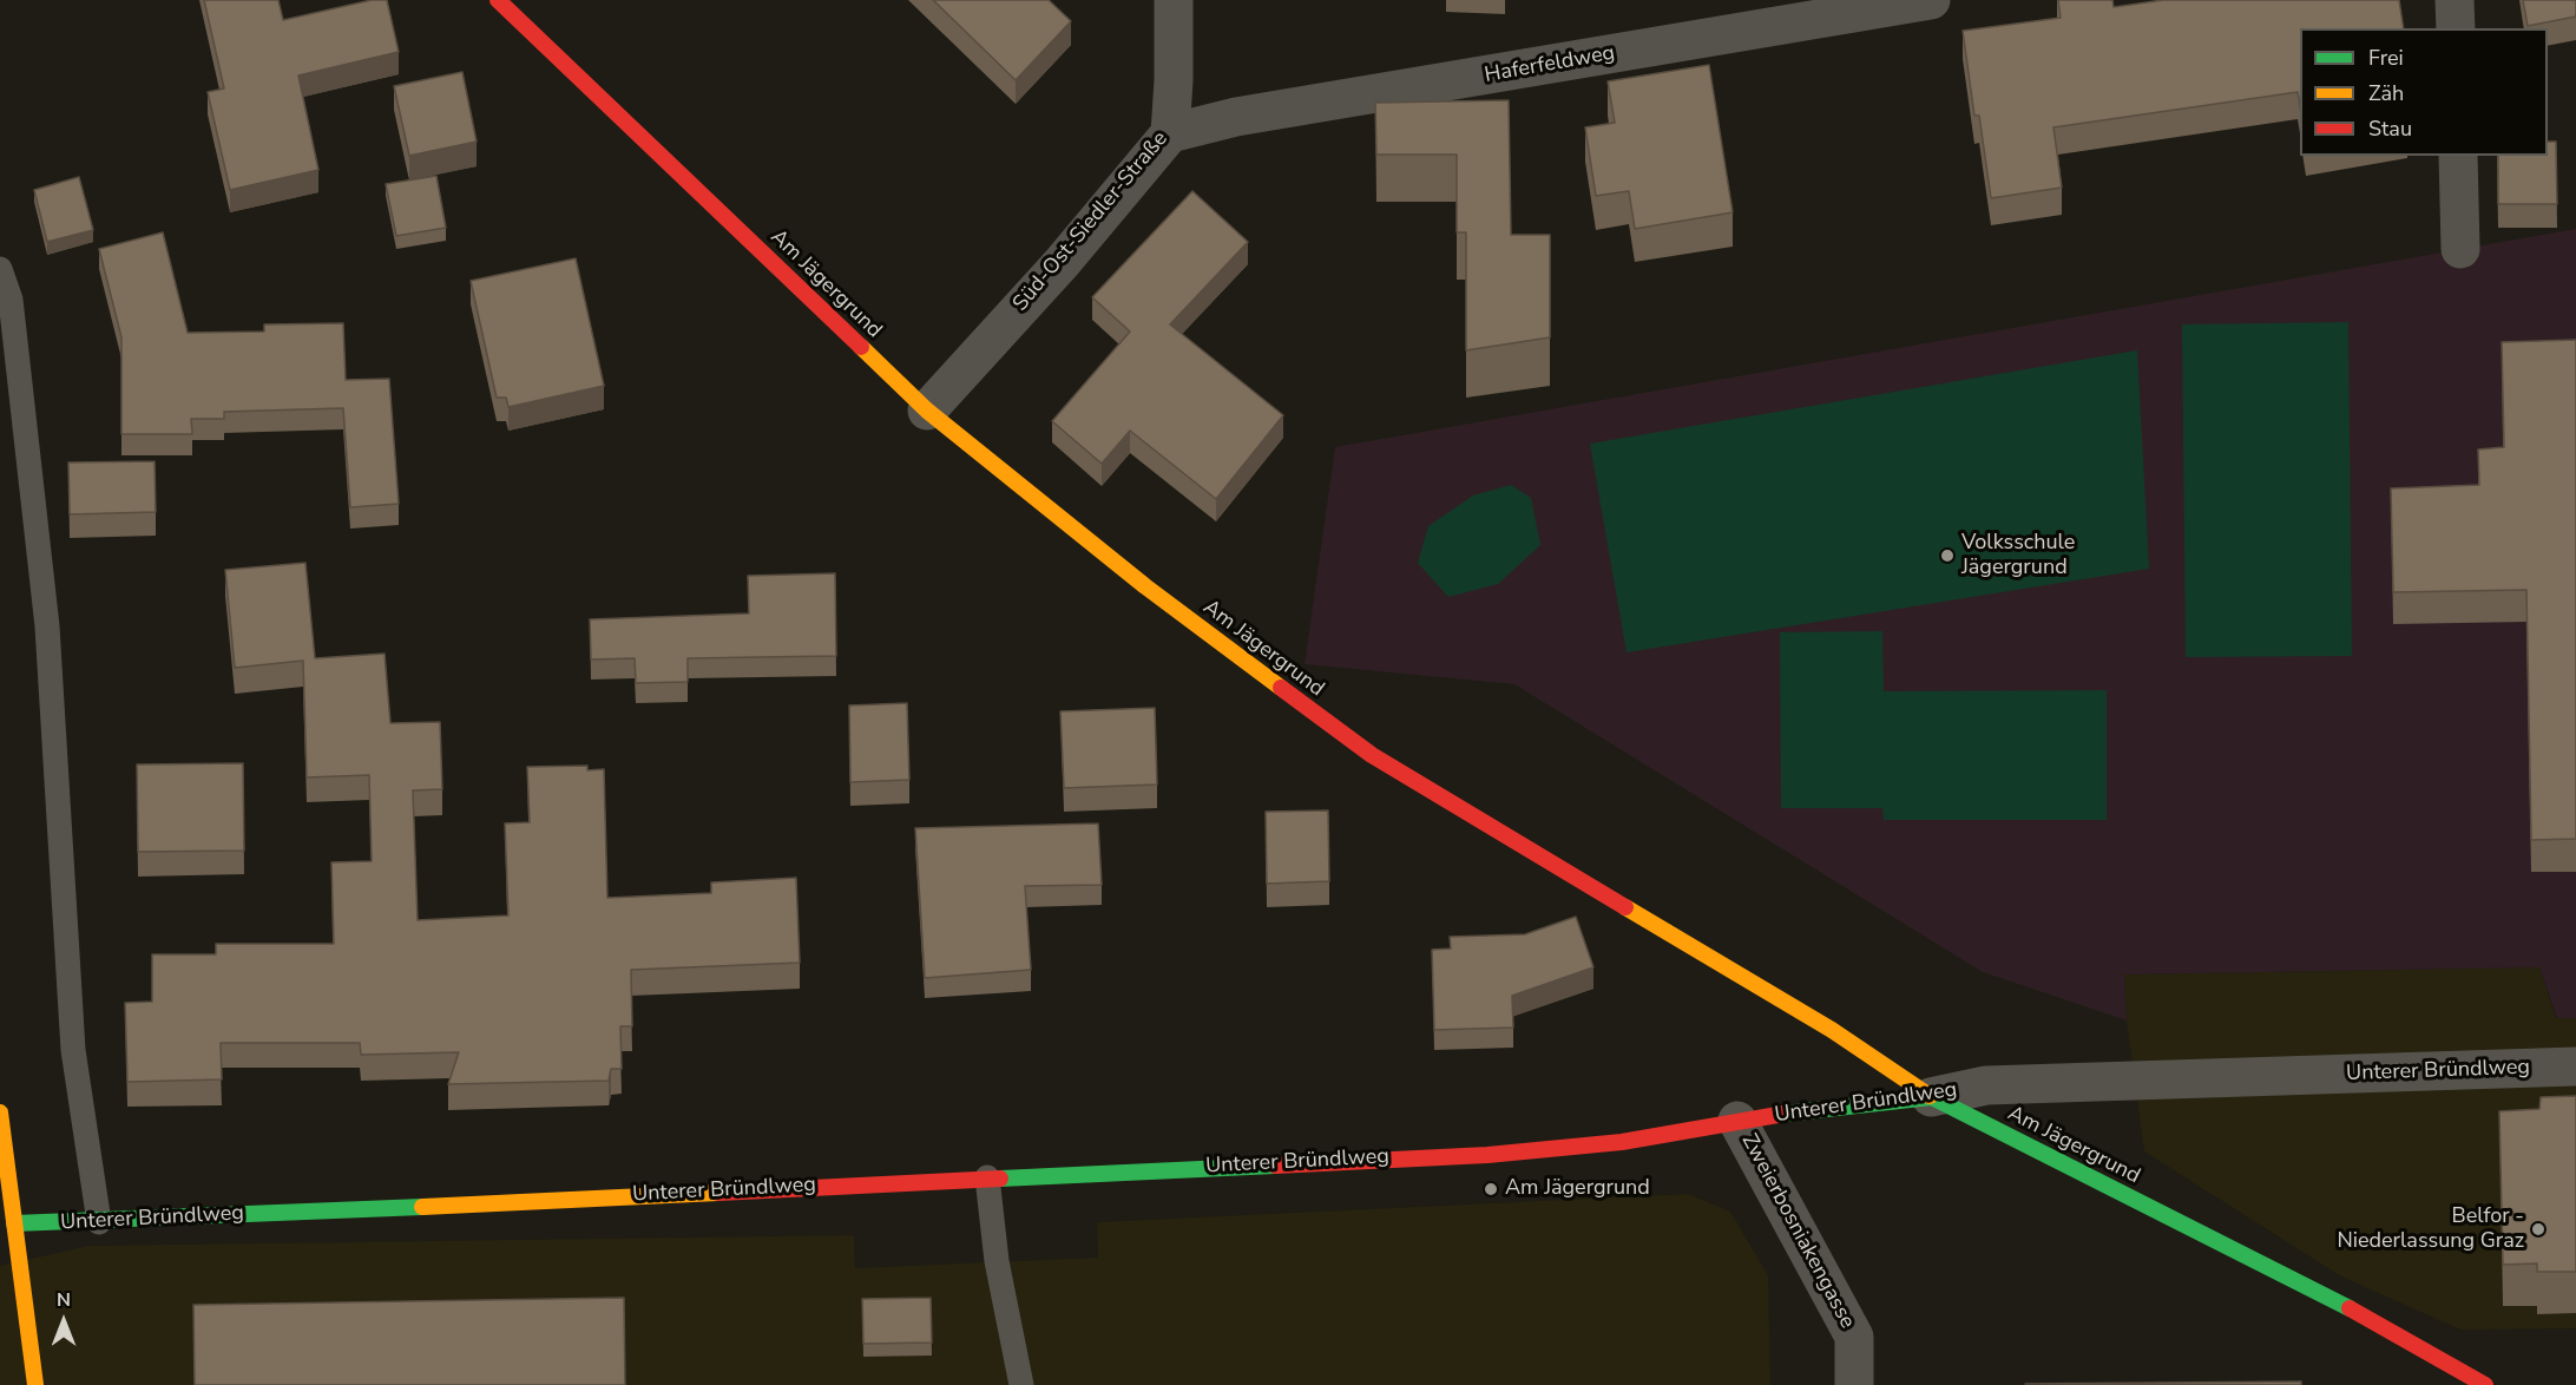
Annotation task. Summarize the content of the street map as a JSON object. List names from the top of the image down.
{
  "streets": {
    "street": [
      "Haferfeldweg",
      "Süd-Ost-Siedler-Straße",
      "Am Jägergrund",
      "Unterer Bründlweg",
      "Zweierbosniakengasse"
    ]
  },
  "crossings": [
    ["Haferfeldweg", "Süd-Ost-Siedler-Straße"],
    ["Süd-Ost-Siedler-Straße", "Am Jägergrund"],
    ["Am Jägergrund", "Unterer Bründlweg"],
    ["Unterer Bründlweg", "Zweierbosniakengasse"]
  ],
  "places": ["Volksschule Jägergrund", "Am Jägergrund", "Belfor - Niederlassung Graz"],
  "legend": ["Frei", "Zäh", "Stau"],
  "north": "top"
}
